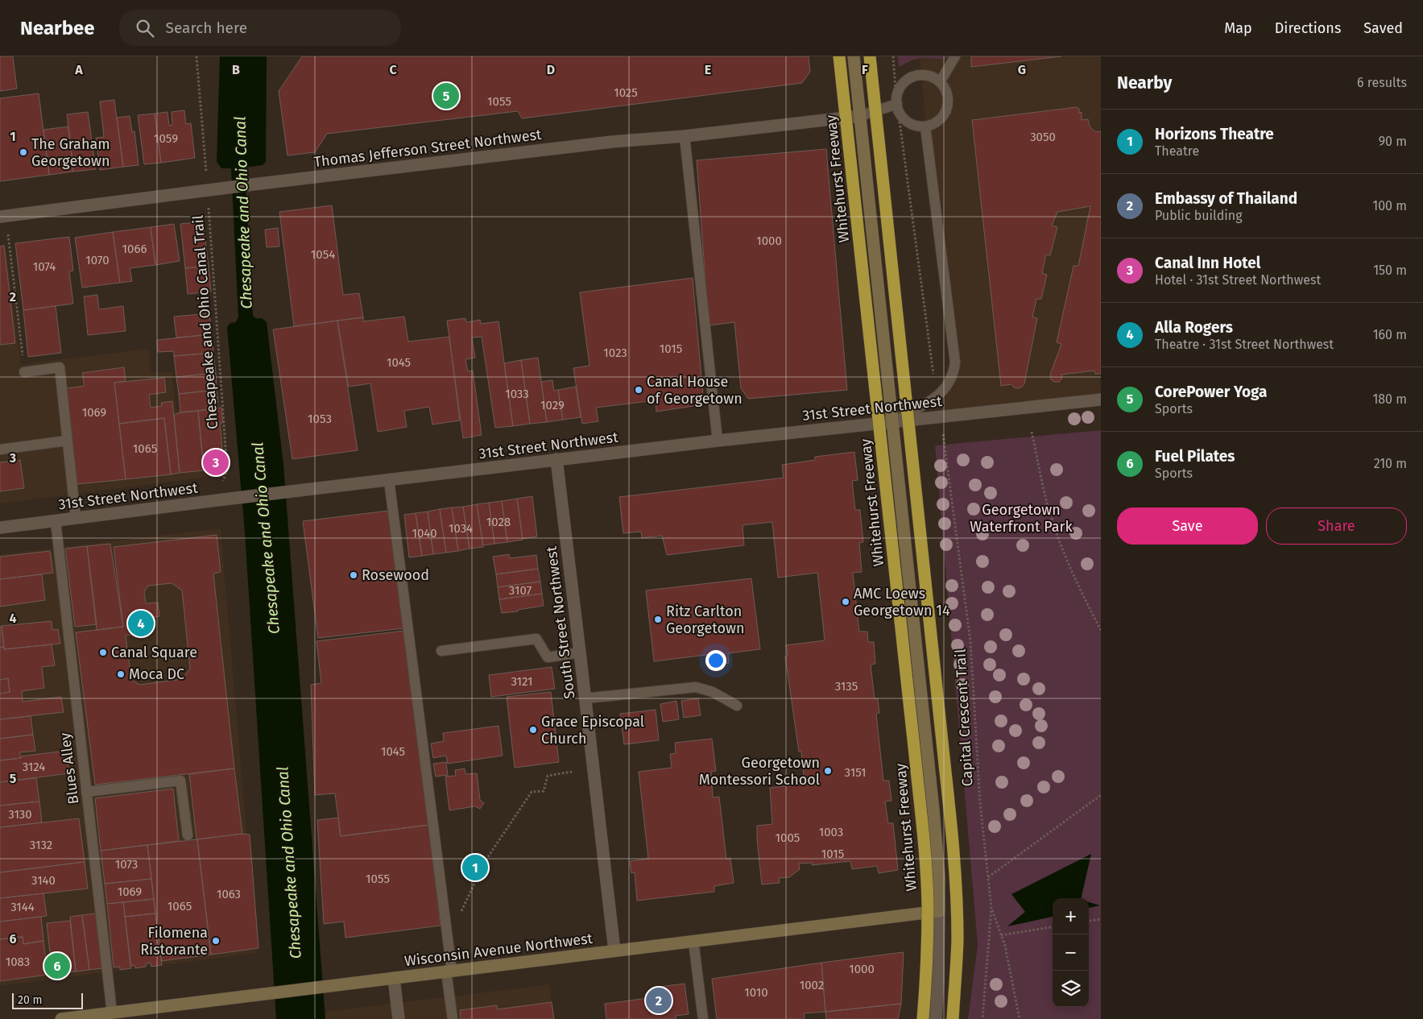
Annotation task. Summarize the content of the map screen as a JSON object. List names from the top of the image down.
{
  "streets": {
    "highway": ["Whitehurst Freeway"],
    "main road": ["Wisconsin Avenue Northwest"],
    "street": ["Thomas Jefferson Street Northwest", "31st Street Northwest", "South Street Northwest"],
    "lane": ["Blues Alley"],
    "path": ["Chesapeake and Ohio Canal Trail", "Capital Crescent Trail"]
  },
  "crossings": [
    ["31st Street Northwest", "South Street Northwest"],
    ["31st Street Northwest", "Capital Crescent Trail"],
    ["31st Street Northwest", "Blues Alley"],
    ["South Street Northwest", "Wisconsin Avenue Northwest"],
    ["Blues Alley", "Wisconsin Avenue Northwest"]
  ],
  "water": ["Chesapeake and Ohio Canal"],
  "parks": ["Georgetown Waterfront Park"],
  "places": [
    "The Graham Georgetown",
    "Canal House of Georgetown",
    "Rosewood",
    "AMC Loews Georgetown 14",
    "Ritz Carlton Georgetown",
    "Canal Square",
    "Moca DC",
    "Grace Episcopal Church",
    "Georgetown Montessori School",
    "Filomena Ristorante"
  ],
  "house_numbers": [
    "1025",
    "1055",
    "3050",
    "1059",
    "1000",
    "1066",
    "1054",
    "1070",
    "1074",
    "1015",
    "1023",
    "1045",
    "1033",
    "1029",
    "1069",
    "1053",
    "1065",
    "1028",
    "1034",
    "1040",
    "3107",
    "3121",
    "3135",
    "1045",
    "3124",
    "3151",
    "3130",
    "1003",
    "1005",
    "3132",
    "1015",
    "1073",
    "1055",
    "3140",
    "1069",
    "1063",
    "1065",
    "3144",
    "1083",
    "1000",
    "1002",
    "1010"
  ],
  "scale_bar": "20 m",
  "page": {
    "header": "Nearbee",
    "search": "Search here",
    "nav": ["Map", "Directions", "Saved"],
    "heading": ["Nearby", "6 results"],
    "pins": [
      "5",
      "3",
      "4",
      "1",
      "6",
      "2"
    ],
    "list": [
      {
        "mark": "1",
        "name": "Horizons Theatre",
        "note": "Theatre",
        "value": "90 m"
      },
      {
        "mark": "2",
        "name": "Embassy of Thailand",
        "note": "Public building",
        "value": "100 m"
      },
      {
        "mark": "3",
        "name": "Canal Inn Hotel",
        "note": "Hotel · 31st Street Northwest",
        "value": "150 m"
      },
      {
        "mark": "4",
        "name": "Alla Rogers",
        "note": "Theatre · 31st Street Northwest",
        "value": "160 m"
      },
      {
        "mark": "5",
        "name": "CorePower Yoga",
        "note": "Sports",
        "value": "180 m"
      },
      {
        "mark": "6",
        "name": "Fuel Pilates",
        "note": "Sports",
        "value": "210 m"
      }
    ],
    "buttons": ["Save", "Share"],
    "map_buttons": ["+", "−"],
    "scale": "20 m"
  },
  "grid": {
    "columns": [
      "A",
      "B",
      "C",
      "D",
      "E",
      "F",
      "G"
    ],
    "rows": [
      "1",
      "2",
      "3",
      "4",
      "5",
      "6"
    ]
  }
}
